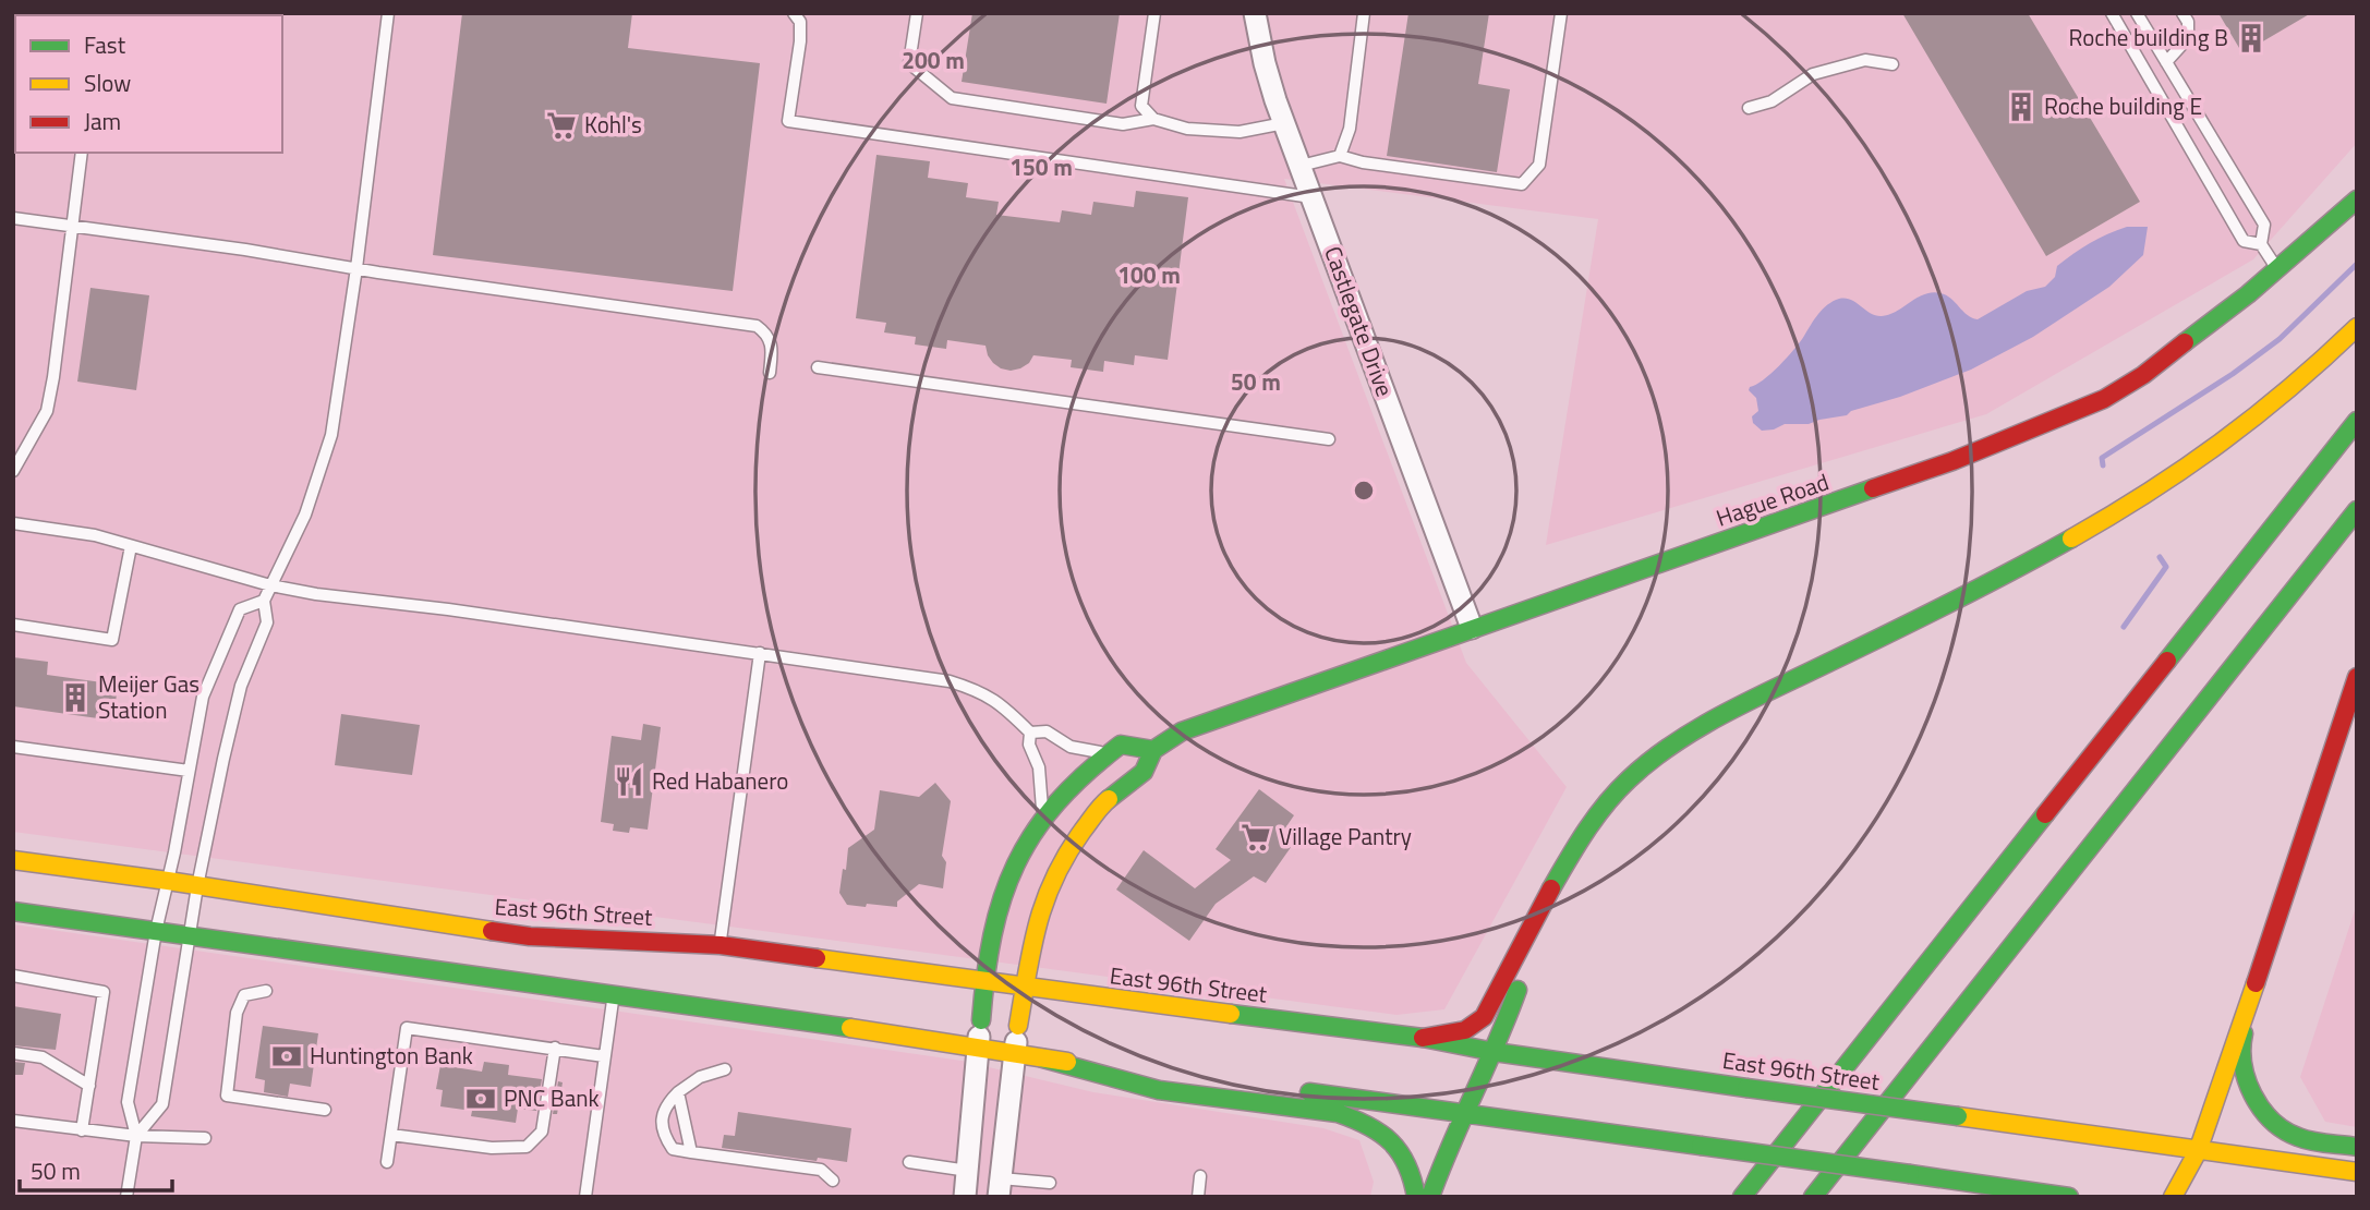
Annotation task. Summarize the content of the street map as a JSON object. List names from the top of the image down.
{
  "streets": {
    "main road": ["Hague Road", "East 96th Street"],
    "street": ["Castlegate Drive"]
  },
  "crossings": [
    ["Castlegate Drive", "Hague Road"],
    ["Hague Road", "East 96th Street"]
  ],
  "places": {
    "building": ["Roche building B", "Roche building E", "Meijer Gas Station"],
    "supermarket": ["Kohl's", "Village Pantry"],
    "restaurant": ["Red Habanero"],
    "bank": ["Huntington Bank", "PNC Bank"]
  },
  "legend": ["Fast", "Slow", "Jam"],
  "scale_bar": "50 m",
  "rings": [
    "200 m",
    "150 m",
    "100 m",
    "50 m"
  ]
}
